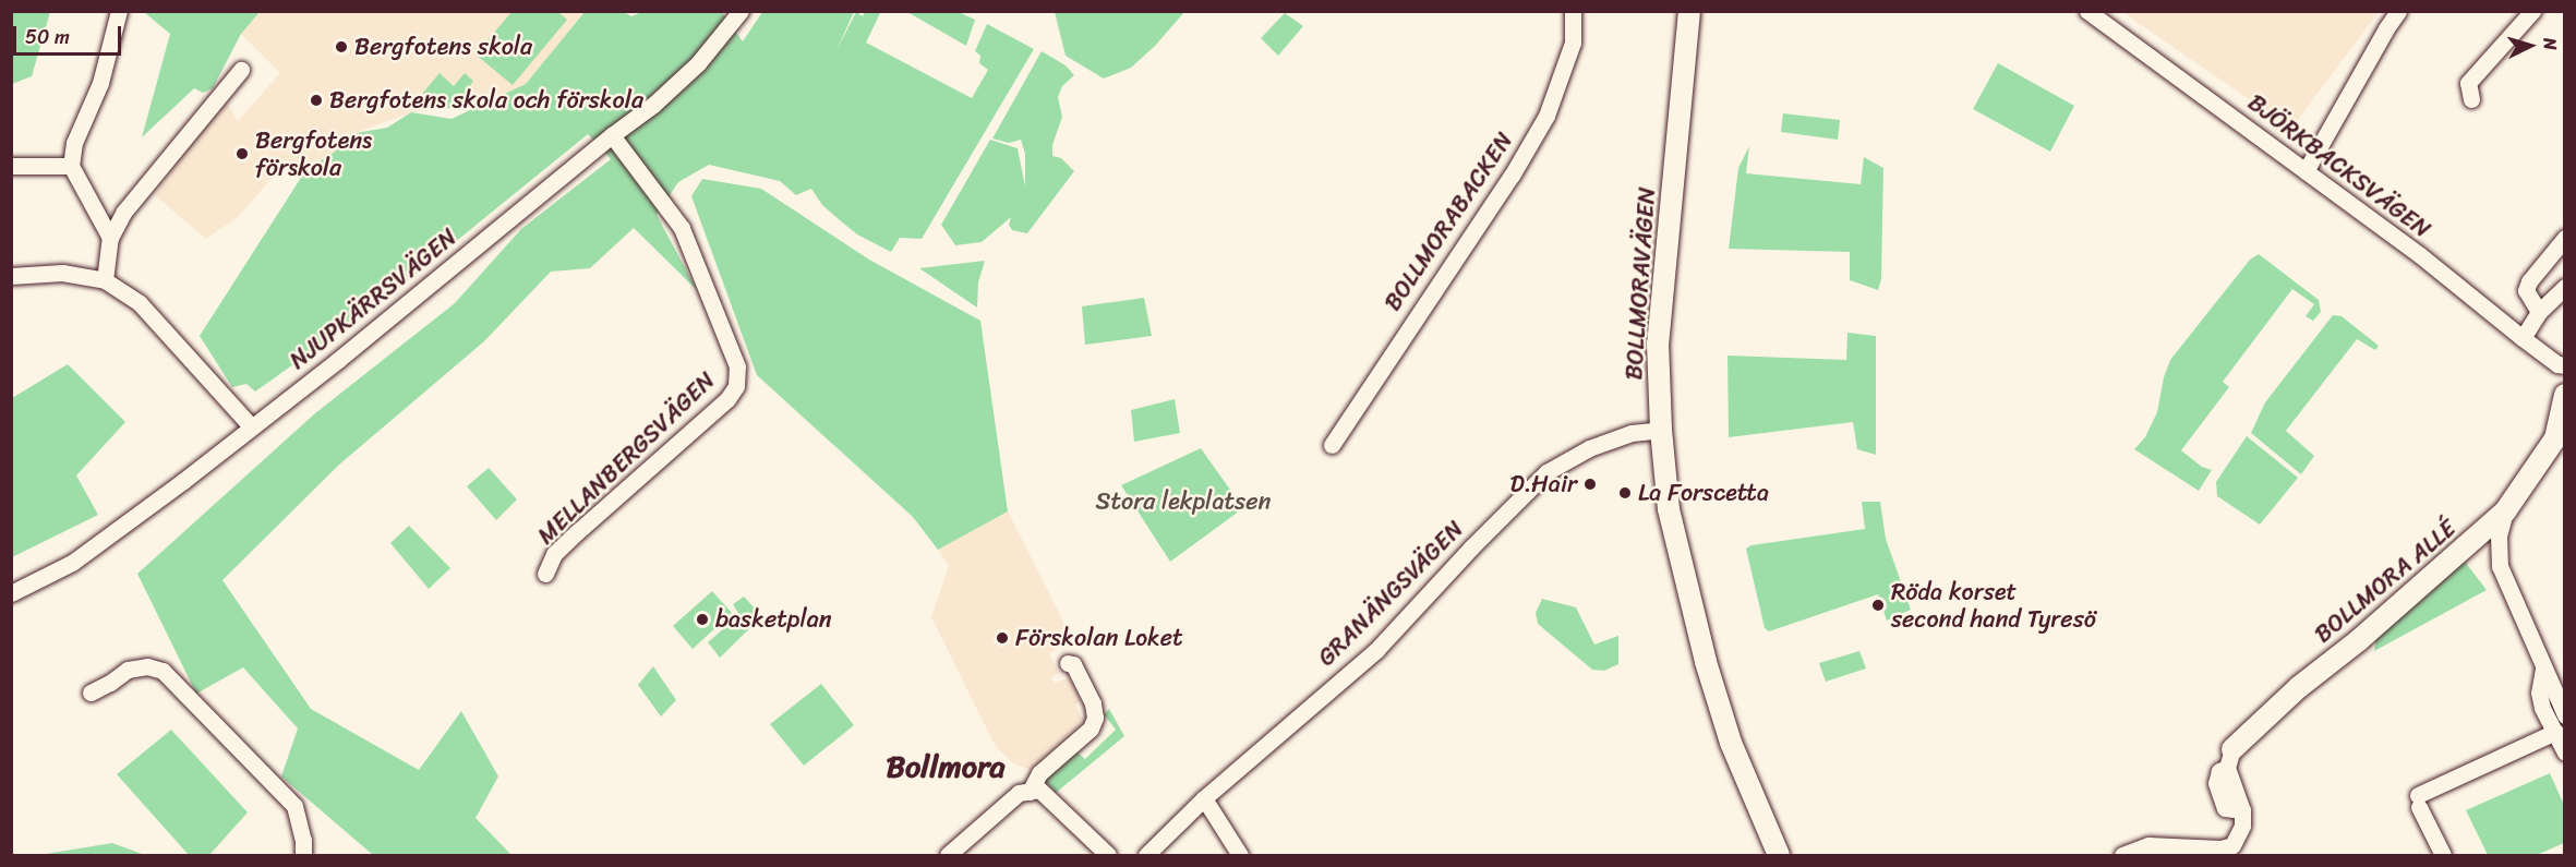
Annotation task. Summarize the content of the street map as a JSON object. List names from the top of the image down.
{
  "streets": {
    "street": [
      "BJÖRKBACKSVÄGEN",
      "BOLLMORABACKEN",
      "BOLLMORAVÄGEN",
      "NJUPKÄRRSVÄGEN",
      "MELLANBERGSVÄGEN",
      "BOLLMORA ALLÉ",
      "GRANÄNGSVÄGEN"
    ]
  },
  "crossings": [
    ["BOLLMORAVÄGEN", "GRANÄNGSVÄGEN"],
    ["NJUPKÄRRSVÄGEN", "MELLANBERGSVÄGEN"]
  ],
  "districts": ["Bollmora"],
  "parks": ["Stora lekplatsen"],
  "places": [
    "Bergfotens skola",
    "Bergfotens skola och förskola",
    "Bergfotens förskola",
    "D.Hair",
    "La Forscetta",
    "Röda korset second hand Tyresö",
    "basketplan",
    "Förskolan Loket"
  ],
  "scale_bar": "50 m",
  "north": "right"
}
